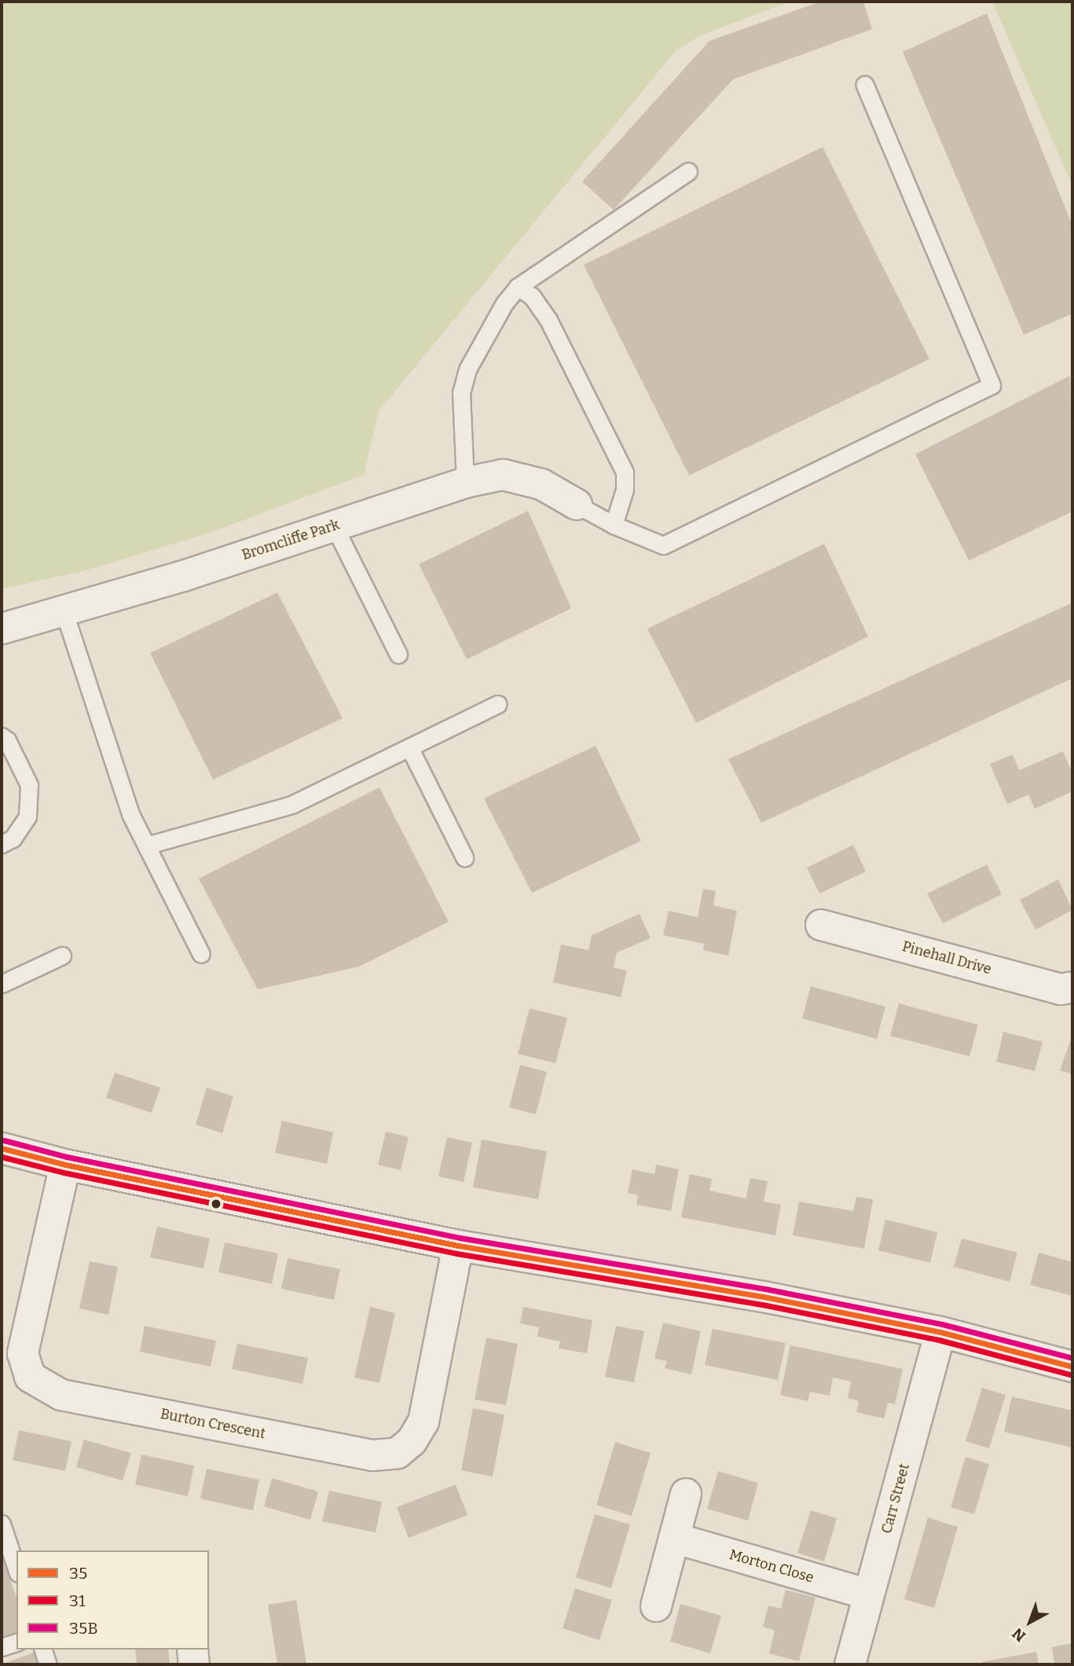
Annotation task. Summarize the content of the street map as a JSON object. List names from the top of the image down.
{
  "streets": {
    "street": [
      "Bromcliffe Park",
      "Pinehall Drive",
      "Burton Crescent",
      "Carr Street",
      "Morton Close"
    ]
  },
  "crossings": [
    ["Carr Street", "Morton Close"]
  ],
  "lines": ["transit line 35B", "transit line 35", "transit line 31"],
  "legend": ["35", "31", "35B"],
  "north": "bottom left"
}
